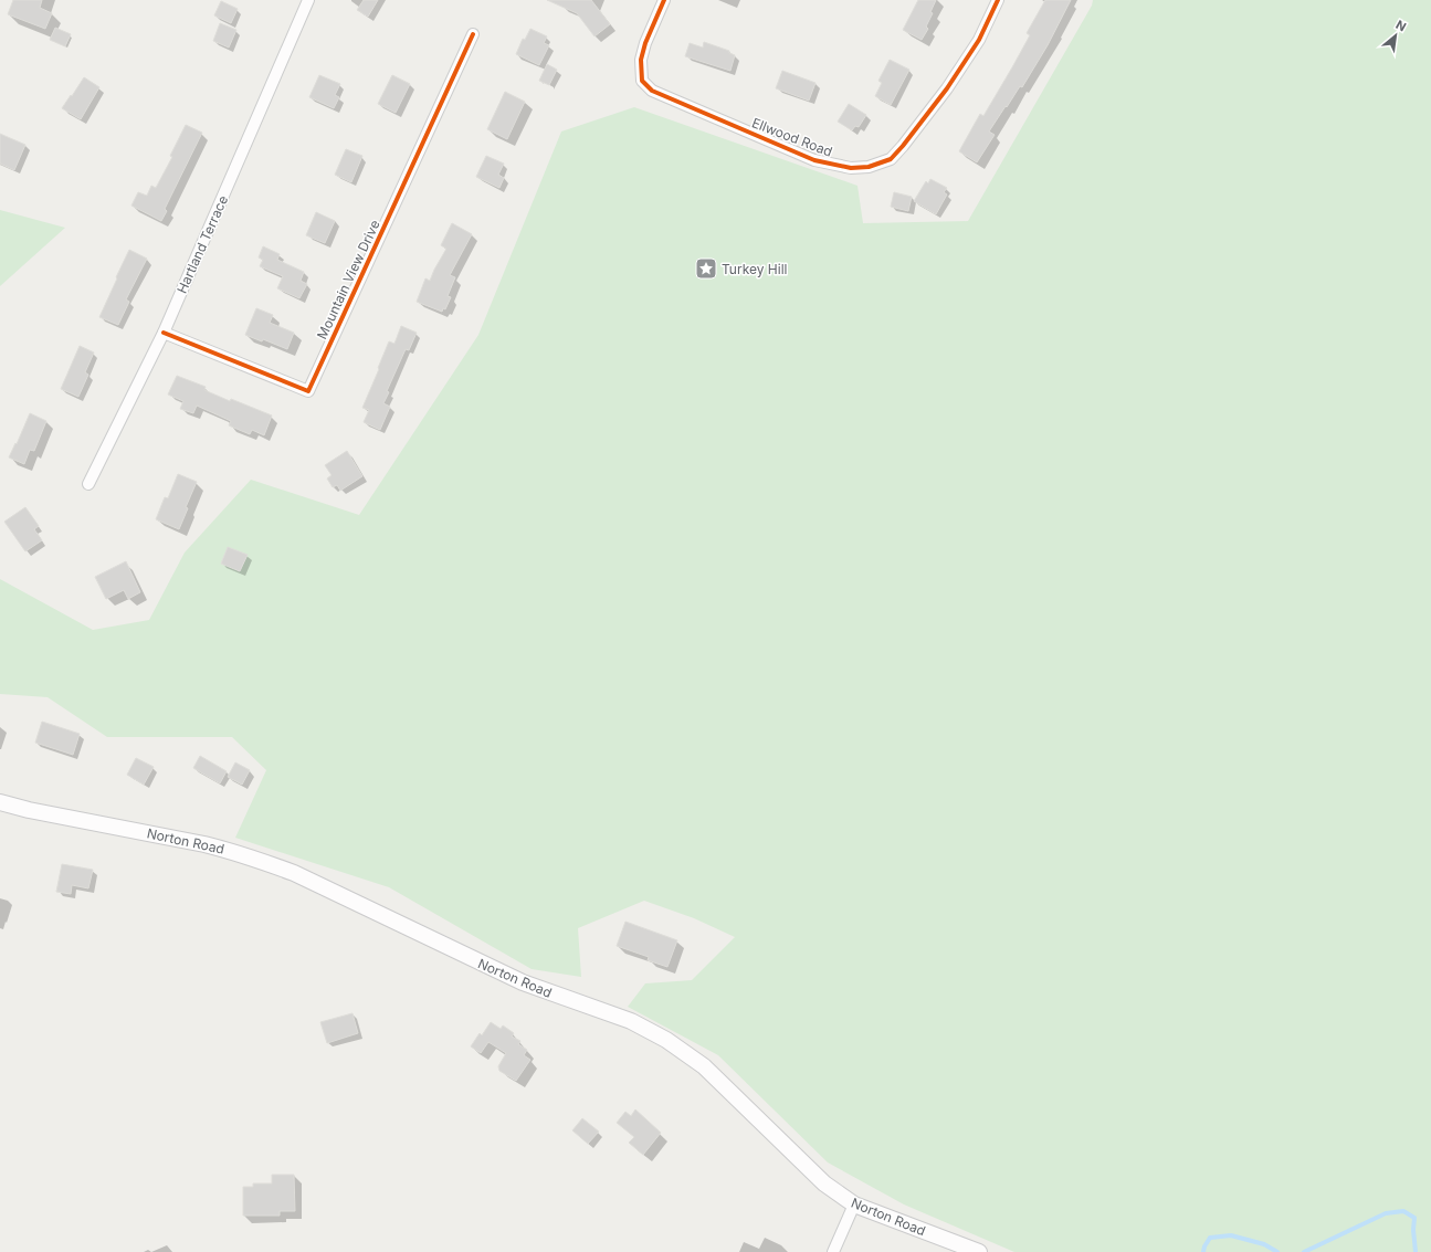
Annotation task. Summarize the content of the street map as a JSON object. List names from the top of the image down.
{
  "streets": {
    "main road": ["Norton Road"],
    "street": ["Ellwood Road", "Hartland Terrace", "Mountain View Drive"]
  },
  "crossings": [
    ["Hartland Terrace", "Mountain View Drive"]
  ],
  "places": {
    "place": ["Turkey Hill"]
  },
  "north": "top right"
}
